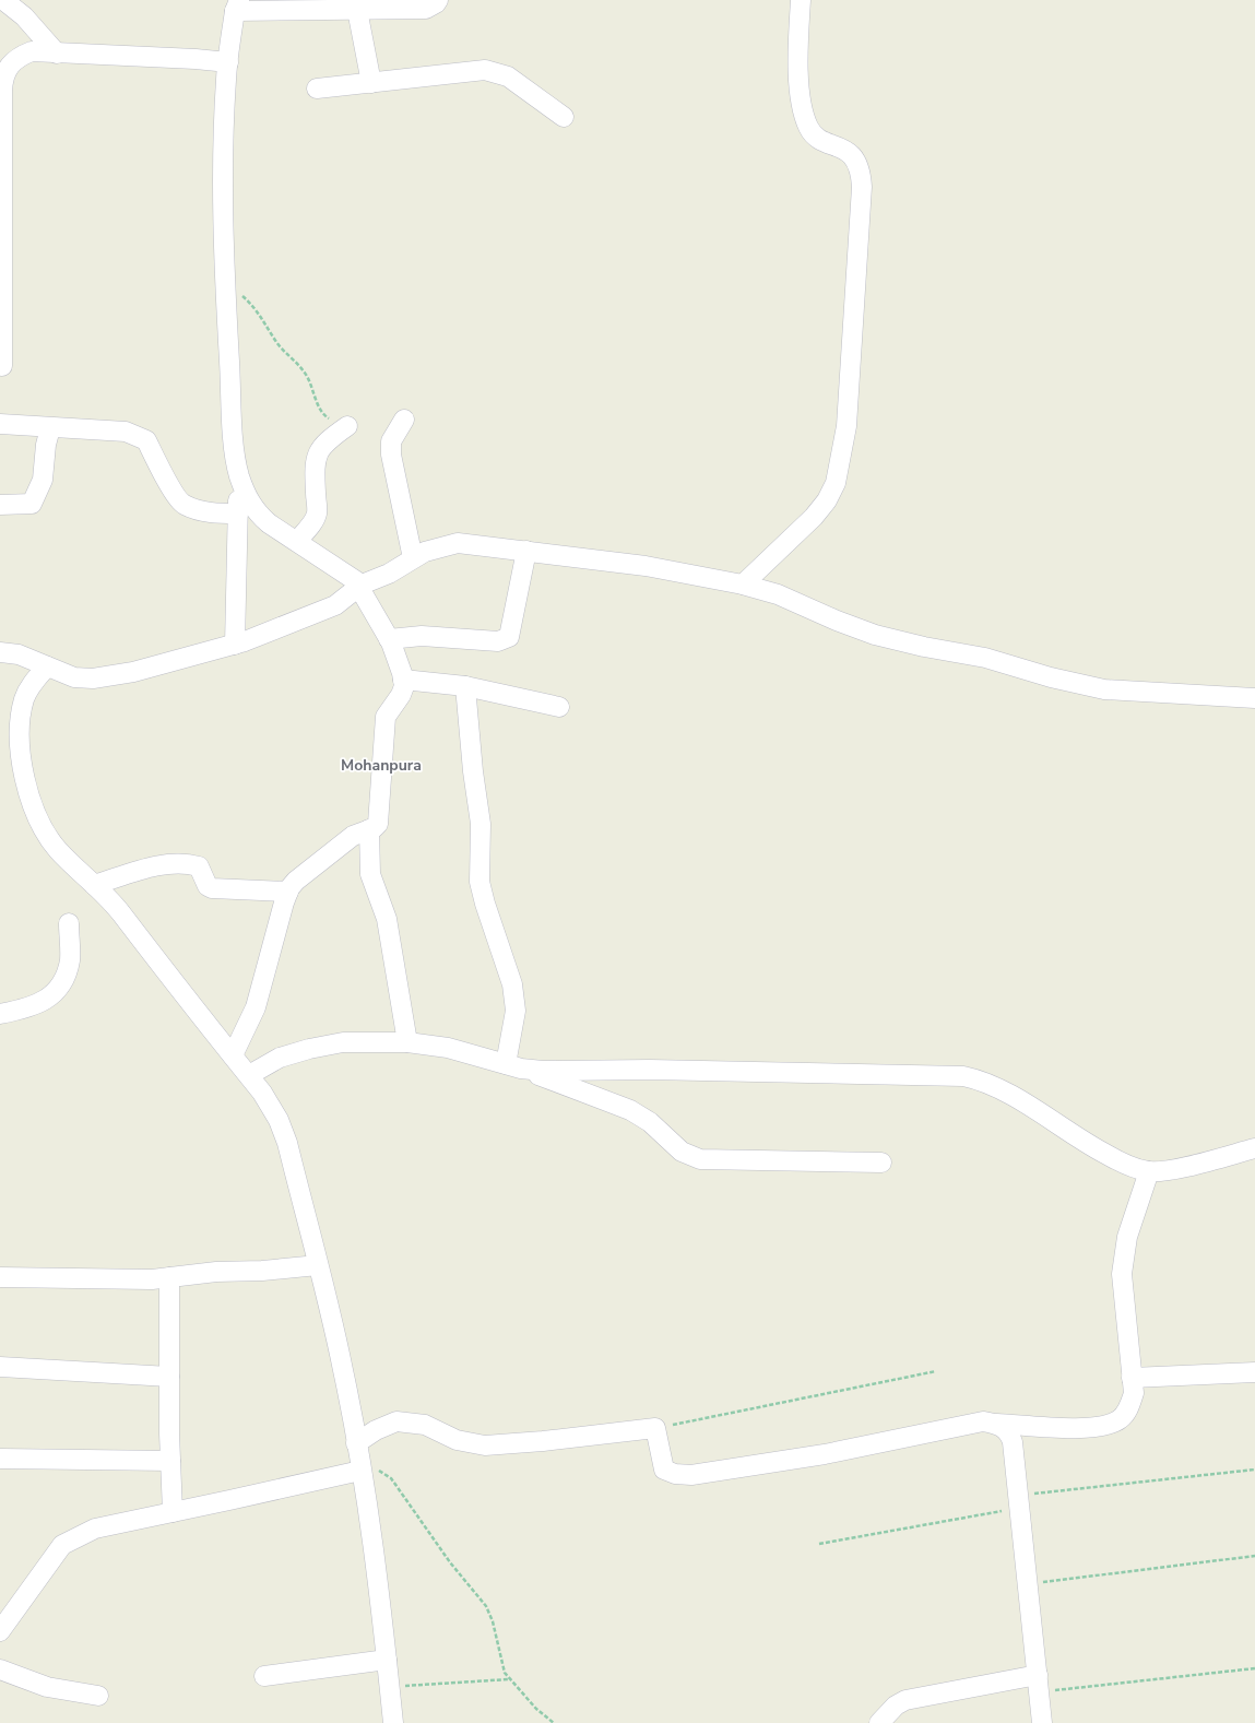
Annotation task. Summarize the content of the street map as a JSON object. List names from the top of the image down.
{
  "districts": ["Mohanpura"]
}
